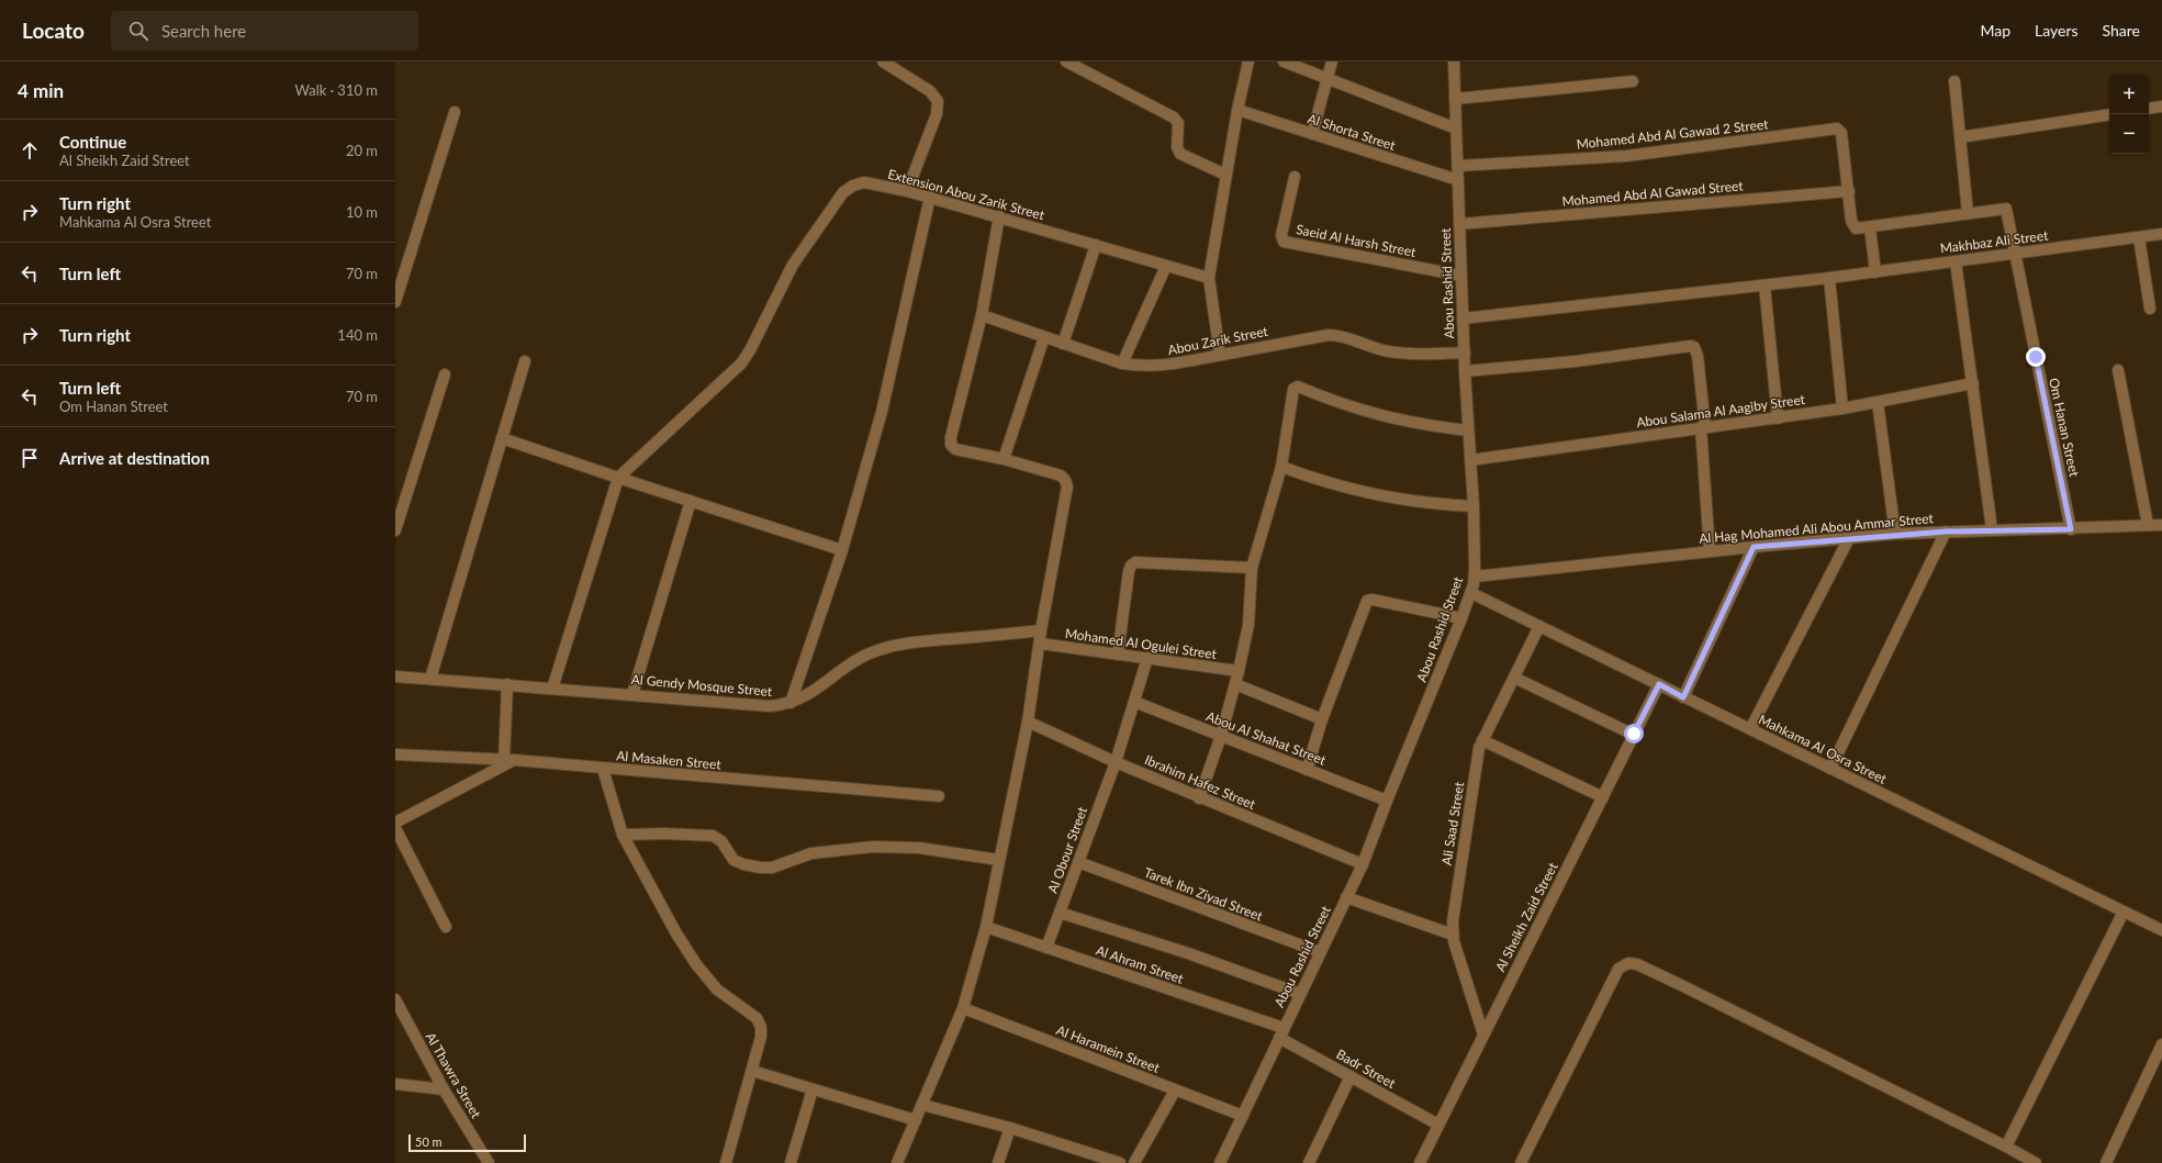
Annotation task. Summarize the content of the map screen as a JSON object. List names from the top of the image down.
{
  "streets": {
    "street": [
      "Al Shorta Street",
      "Mohamed Abd Al Gawad 2 Street",
      "Mohamed Abd Al Gawad Street",
      "Extension Abou Zarik Street",
      "Saeid Al Harsh Street",
      "Makhbaz Ali Street",
      "Abou Rashid Street",
      "Abou Zarik Street",
      "Abou Salama Al Aagiby Street",
      "Om Hanan Street",
      "Al Hag Mohamed Ali Abou Ammar Street",
      "Mohamed Al Ogulei Street",
      "Al Gendy Mosque Street",
      "Abou Al Shahat Street",
      "Mahkama Al Osra Street",
      "Al Masaken Street",
      "Ibrahim Hafez Street",
      "Ali Saad Street",
      "Al Obour Street",
      "Tarek Ibn Ziyad Street",
      "Al Sheikh Zaid Street",
      "Al Ahram Street",
      "Al Haramein Street",
      "Badr Street",
      "Al Thawra Street"
    ]
  },
  "crossings": [
    ["Al Shorta Street", "Abou Rashid Street"],
    ["Mohamed Abd Al Gawad 2 Street", "Mohamed Abd Al Gawad Street"],
    ["Mohamed Abd Al Gawad 2 Street", "Abou Rashid Street"],
    ["Mohamed Abd Al Gawad Street", "Abou Rashid Street"],
    ["Saeid Al Harsh Street", "Abou Rashid Street"],
    ["Makhbaz Ali Street", "Abou Rashid Street"],
    ["Makhbaz Ali Street", "Om Hanan Street"],
    ["Abou Rashid Street", "Abou Zarik Street"],
    ["Abou Rashid Street", "Abou Salama Al Aagiby Street"],
    ["Abou Rashid Street", "Al Hag Mohamed Ali Abou Ammar Street"],
    ["Abou Rashid Street", "Abou Al Shahat Street"],
    ["Abou Rashid Street", "Mahkama Al Osra Street"],
    ["Abou Rashid Street", "Ibrahim Hafez Street"],
    ["Abou Rashid Street", "Tarek Ibn Ziyad Street"],
    ["Abou Rashid Street", "Al Ahram Street"],
    ["Abou Rashid Street", "Al Haramein Street"],
    ["Abou Rashid Street", "Badr Street"],
    ["Om Hanan Street", "Al Hag Mohamed Ali Abou Ammar Street"],
    ["Mohamed Al Ogulei Street", "Al Obour Street"],
    ["Abou Al Shahat Street", "Al Obour Street"],
    ["Mahkama Al Osra Street", "Ali Saad Street"],
    ["Mahkama Al Osra Street", "Al Sheikh Zaid Street"],
    ["Ibrahim Hafez Street", "Al Obour Street"],
    ["Ali Saad Street", "Al Sheikh Zaid Street"],
    ["Al Obour Street", "Tarek Ibn Ziyad Street"],
    ["Al Obour Street", "Al Ahram Street"],
    ["Al Sheikh Zaid Street", "Badr Street"],
    ["Al Ahram Street", "Badr Street"]
  ],
  "scale_bar": "50 m",
  "page": {
    "header": "Locato",
    "search": "Search here",
    "nav": ["Map", "Layers", "Share"],
    "heading": ["4 min", "Walk · 310 m"],
    "map_buttons": ["+", "−"],
    "list": [
      ["Continue", "Al Sheikh Zaid Street", "20 m"],
      ["Turn right", "Mahkama Al Osra Street", "10 m"],
      ["Turn left", "70 m"],
      ["Turn right", "140 m"],
      ["Turn left", "Om Hanan Street", "70 m"],
      "Arrive at destination"
    ],
    "scale": "50 m"
  }
}
